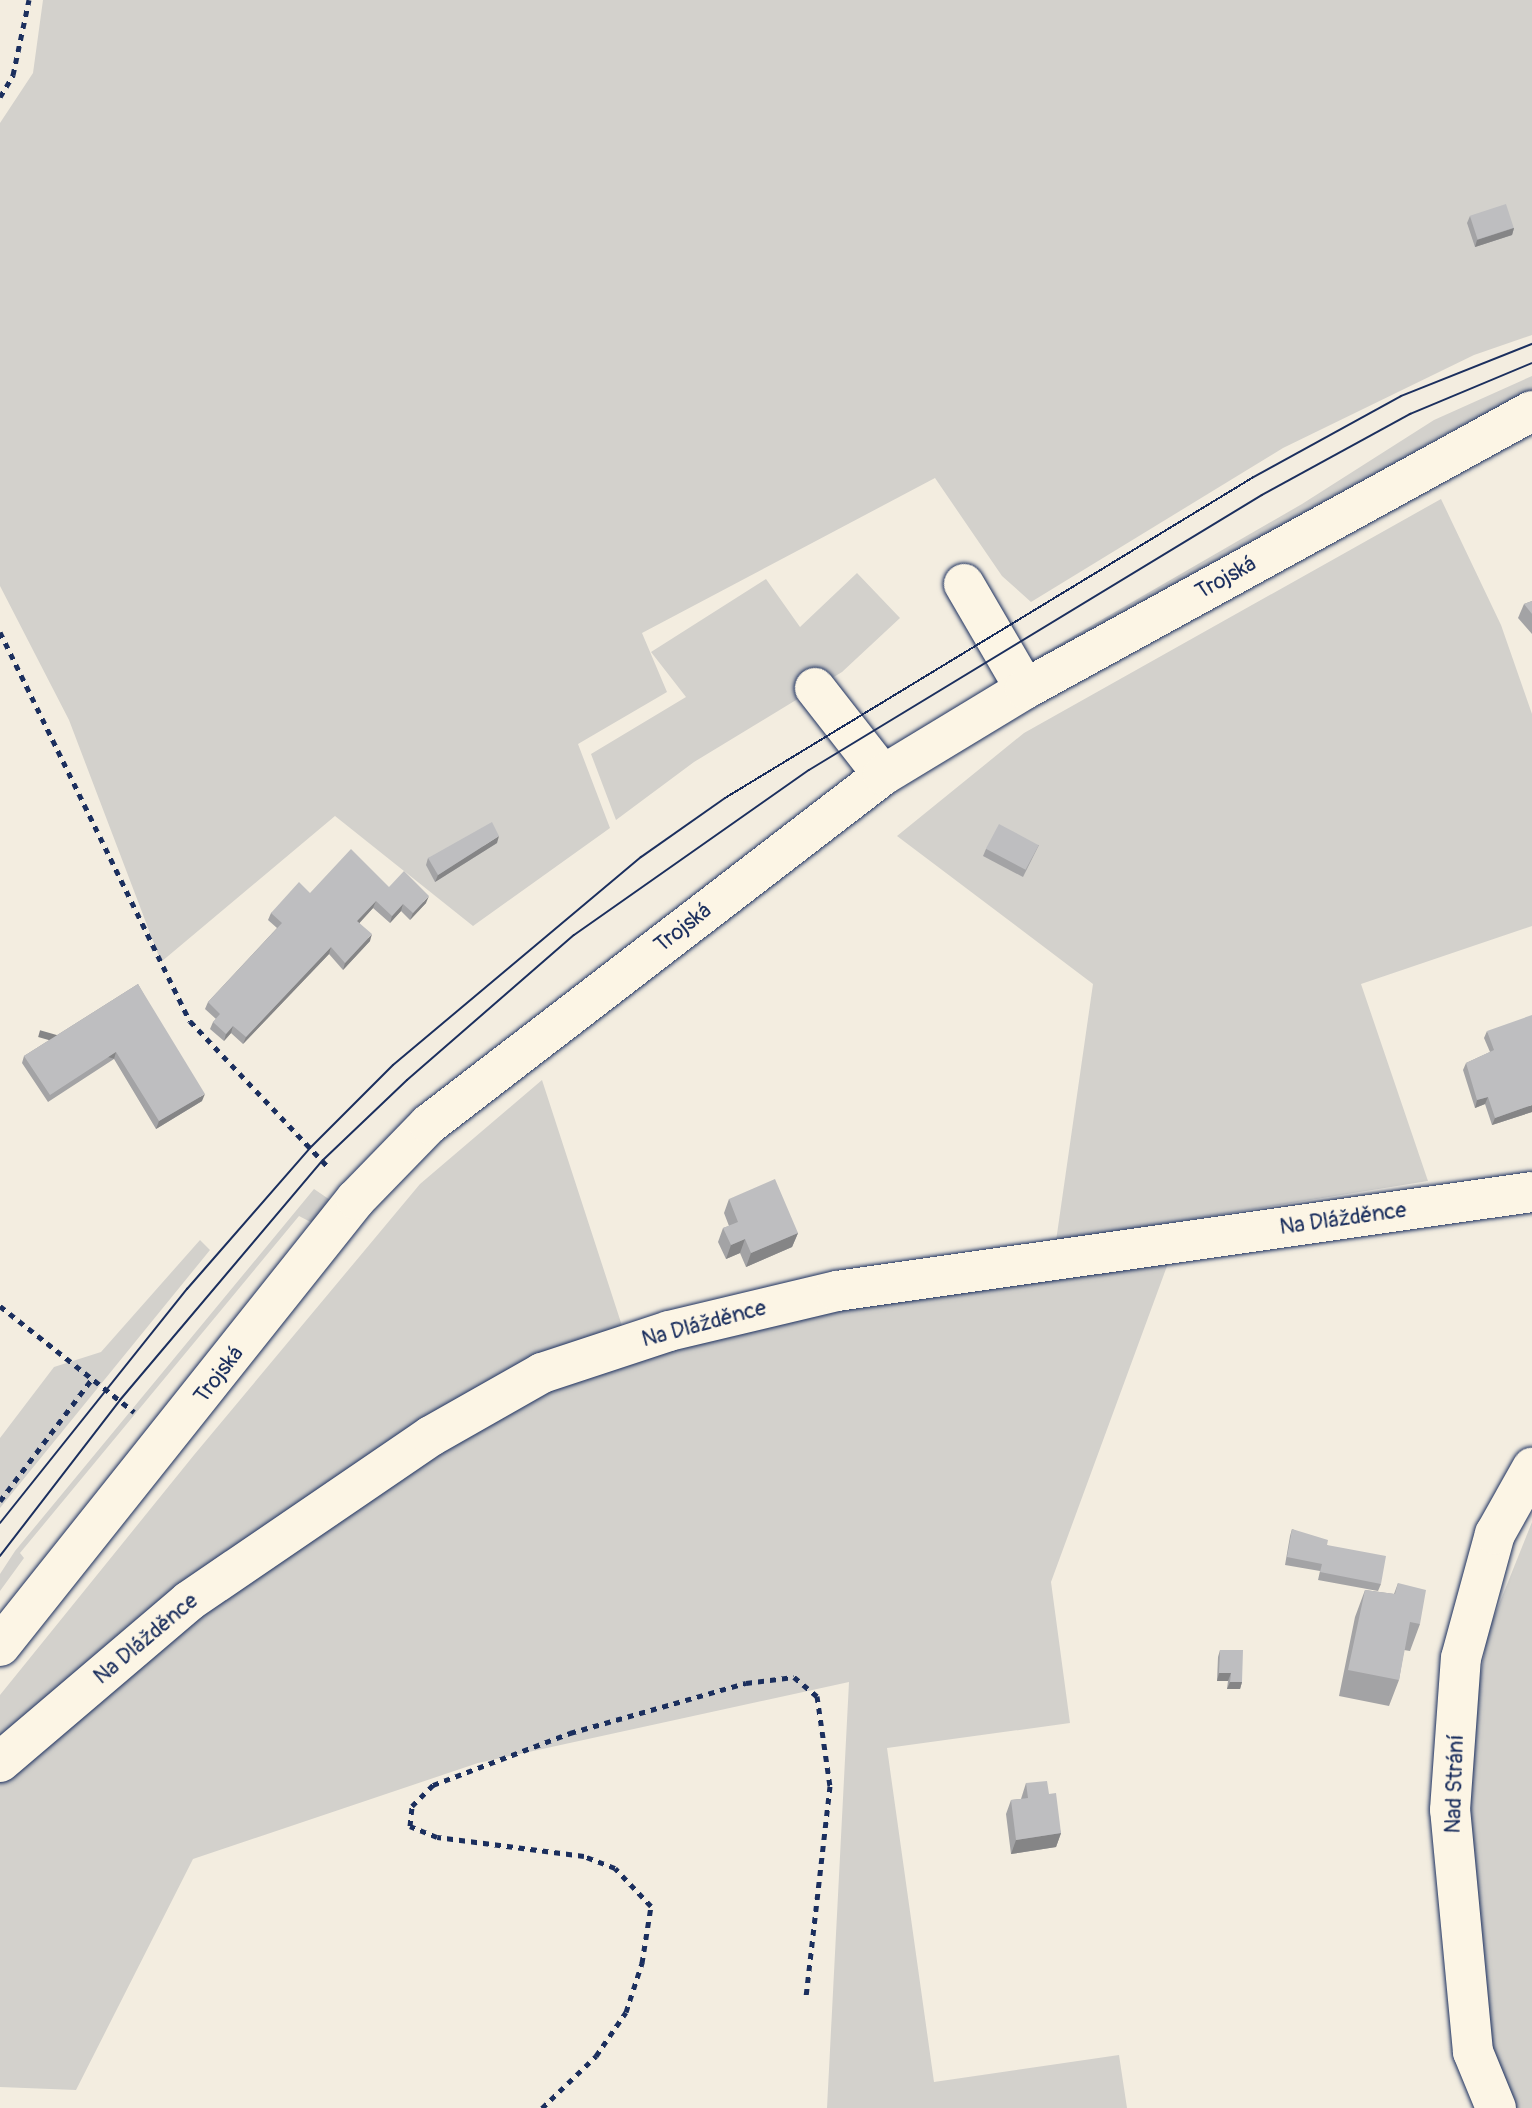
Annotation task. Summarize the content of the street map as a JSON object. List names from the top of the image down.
{
  "streets": {
    "street": ["Trojská", "Na Dlážděnce", "Nad Strání"]
  }
}
